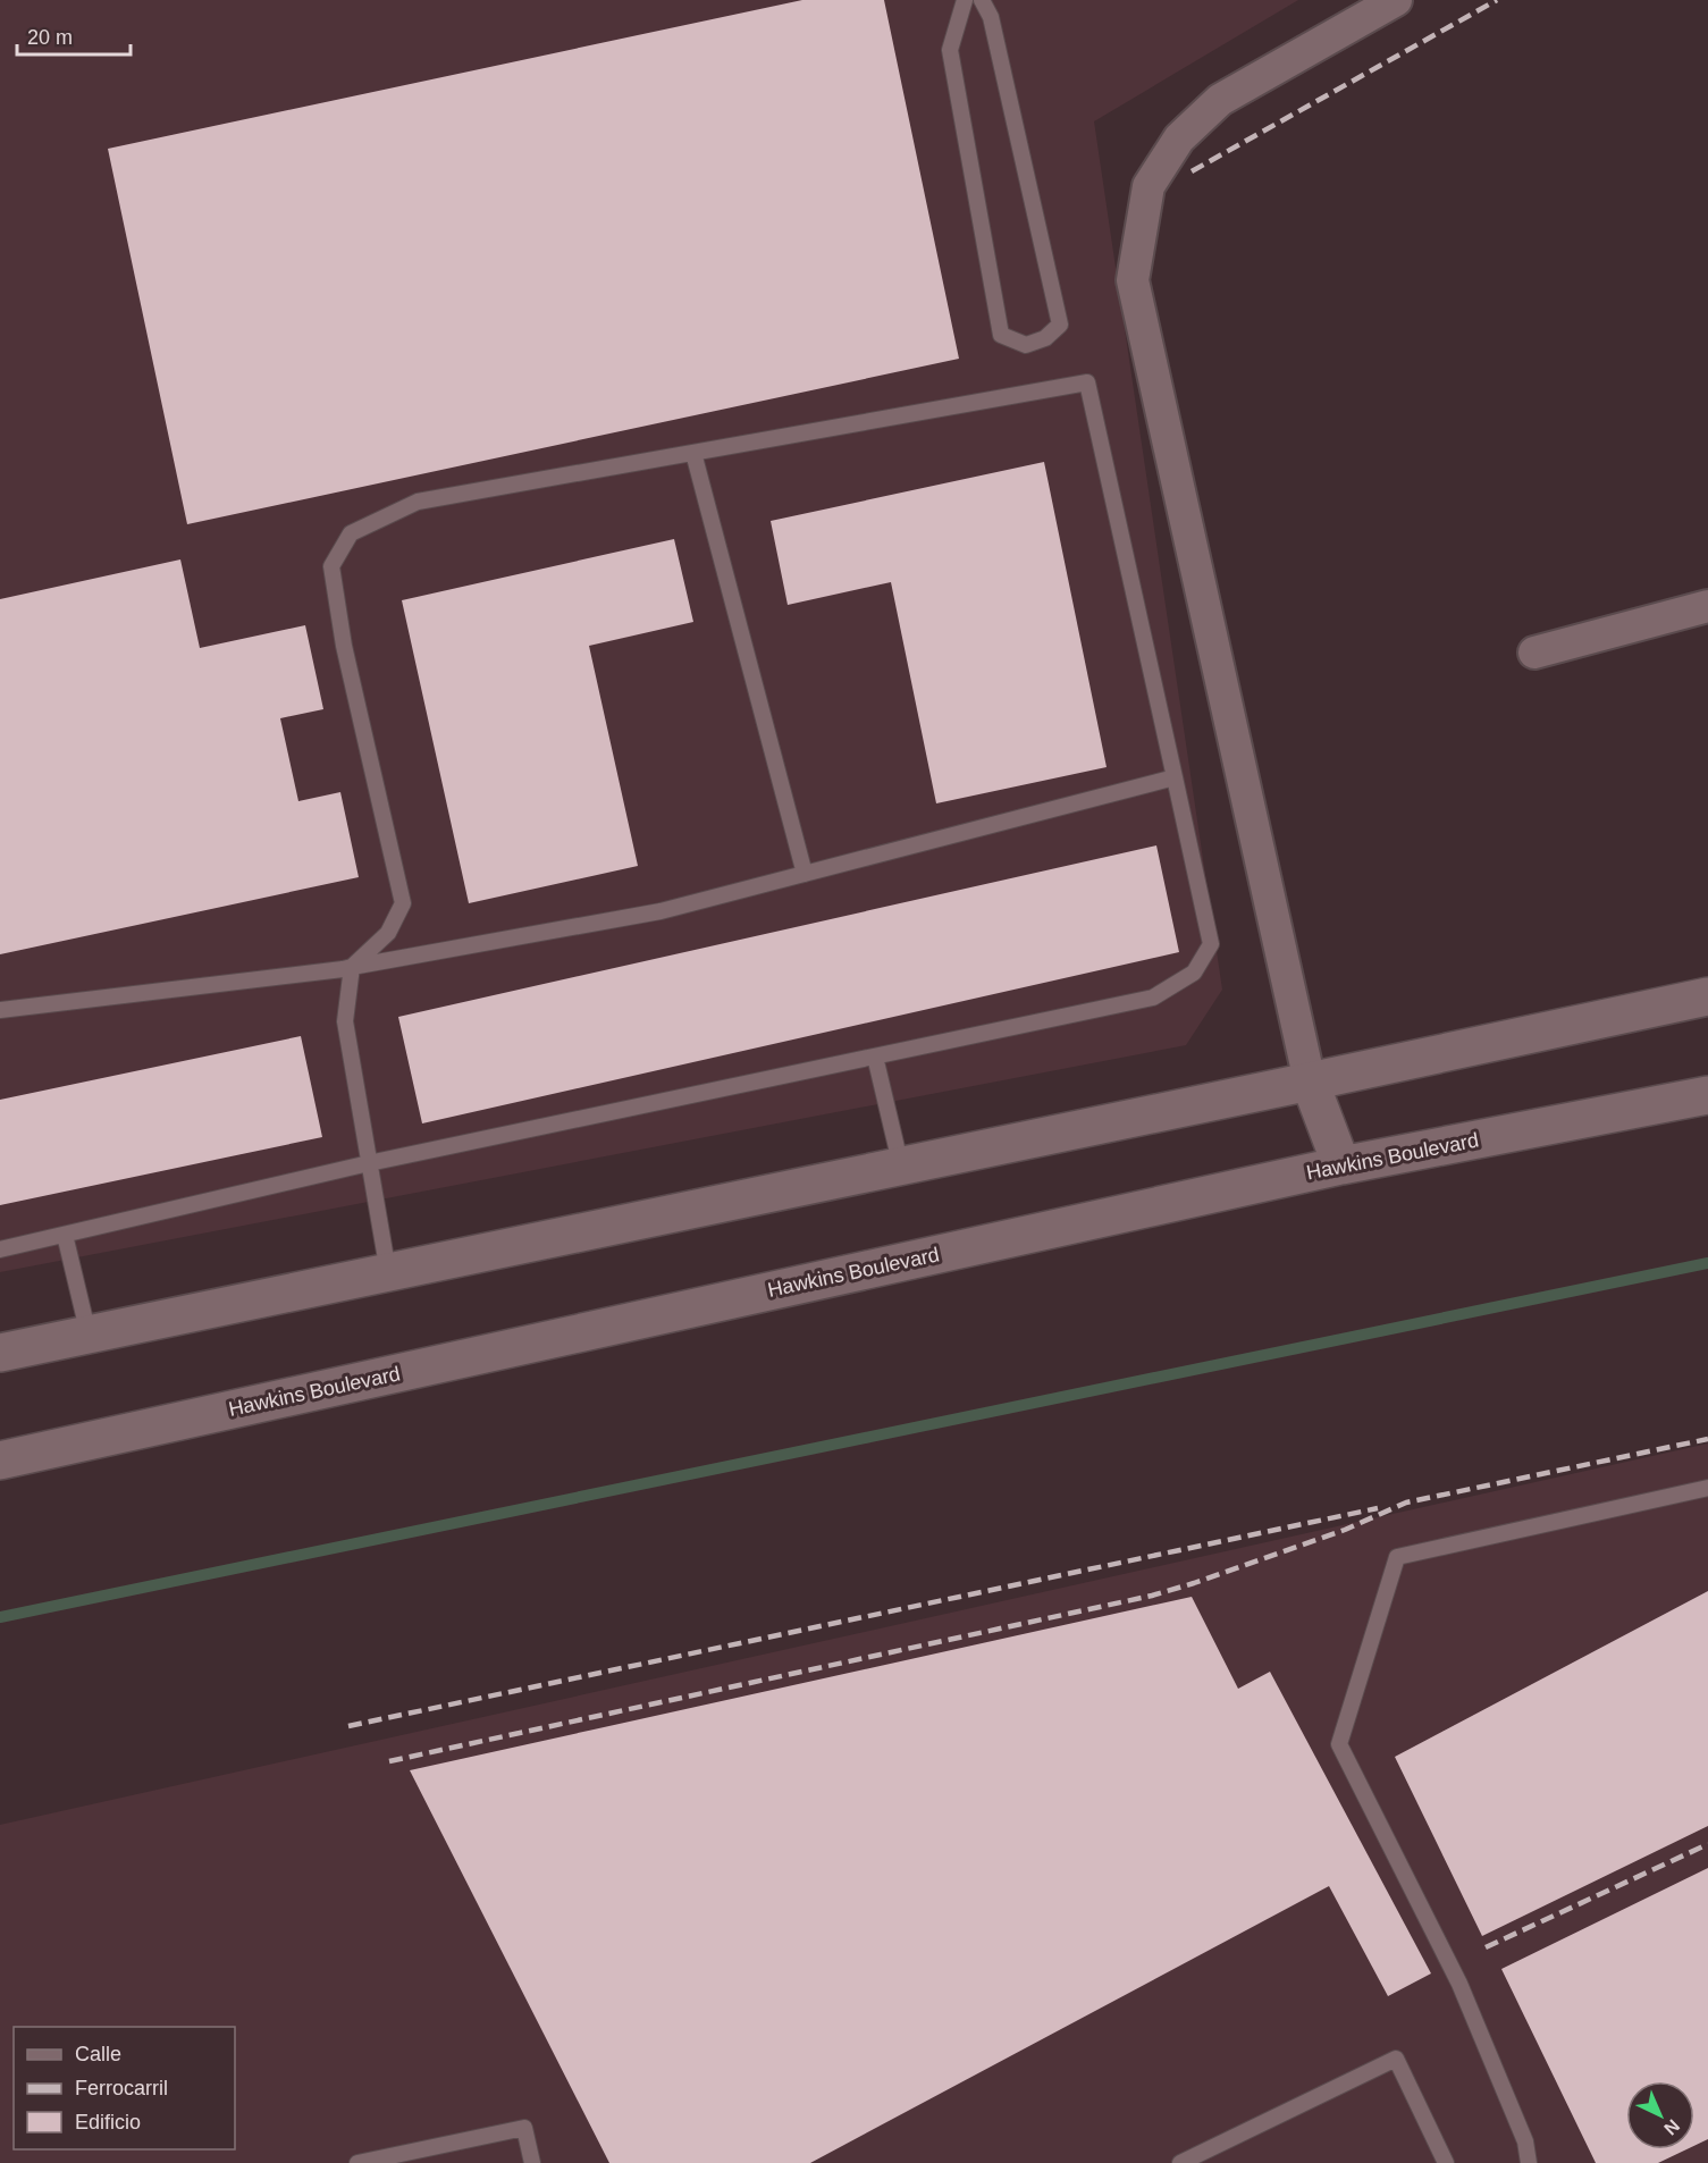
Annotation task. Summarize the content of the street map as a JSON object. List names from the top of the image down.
{
  "streets": {
    "main road": ["Hawkins Boulevard"]
  },
  "legend": ["Calle", "Ferrocarril", "Edificio"],
  "scale_bar": "20 m",
  "north": "bottom right"
}
